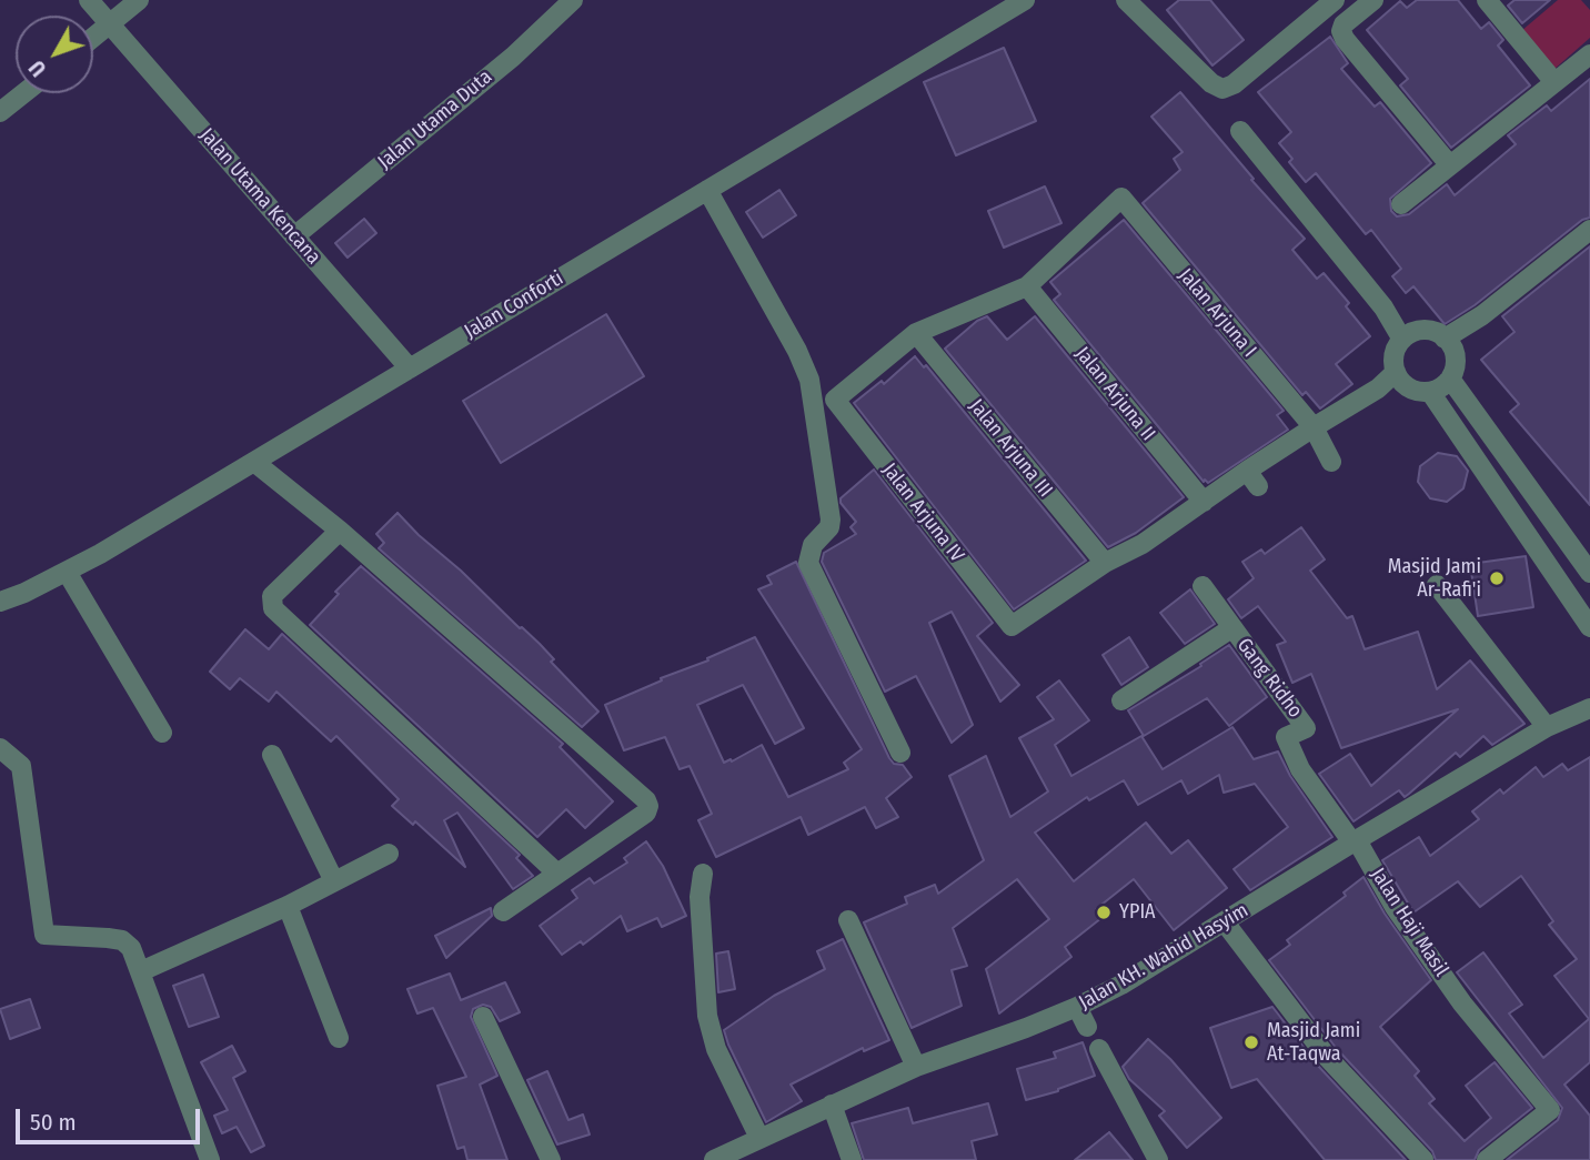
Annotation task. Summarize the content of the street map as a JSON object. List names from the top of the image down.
{
  "streets": {
    "street": [
      "Jalan Utama Duta",
      "Jalan Utama Kencana",
      "Jalan Conforti",
      "Jalan Arjuna I",
      "Jalan Arjuna II",
      "Jalan Arjuna III",
      "Jalan Arjuna IV",
      "Gang Ridho",
      "Jalan Haji Masil",
      "Jalan KH. Wahid Hasyim"
    ]
  },
  "crossings": [
    ["Jalan Utama Duta", "Jalan Utama Kencana"],
    ["Jalan Utama Kencana", "Jalan Conforti"],
    ["Jalan Arjuna I", "Jalan Arjuna II"],
    ["Jalan Arjuna III", "Jalan Arjuna IV"],
    ["Gang Ridho", "Jalan Haji Masil"],
    ["Gang Ridho", "Jalan KH. Wahid Hasyim"],
    ["Jalan Haji Masil", "Jalan KH. Wahid Hasyim"]
  ],
  "places": ["Masjid Jami Ar-Rafi'i", "YPIA", "Masjid Jami At-Taqwa"],
  "scale_bar": "50 m",
  "north": "bottom left"
}
